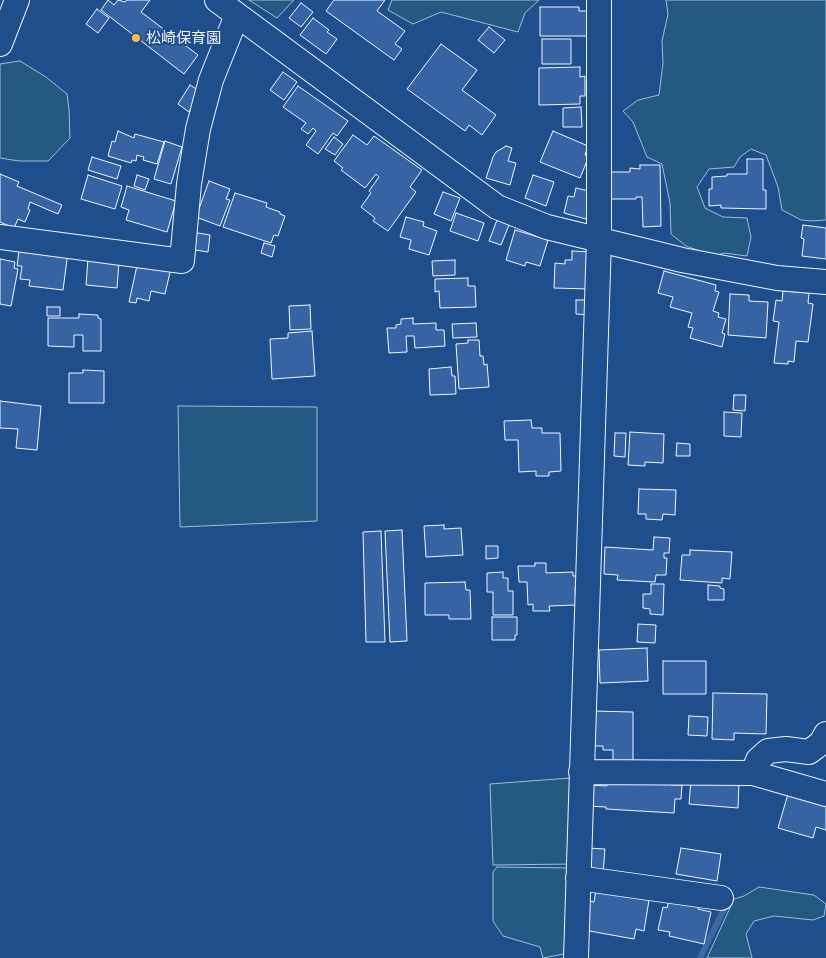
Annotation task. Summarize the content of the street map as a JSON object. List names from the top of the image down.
{
  "places": ["松崎保育園"]
}
